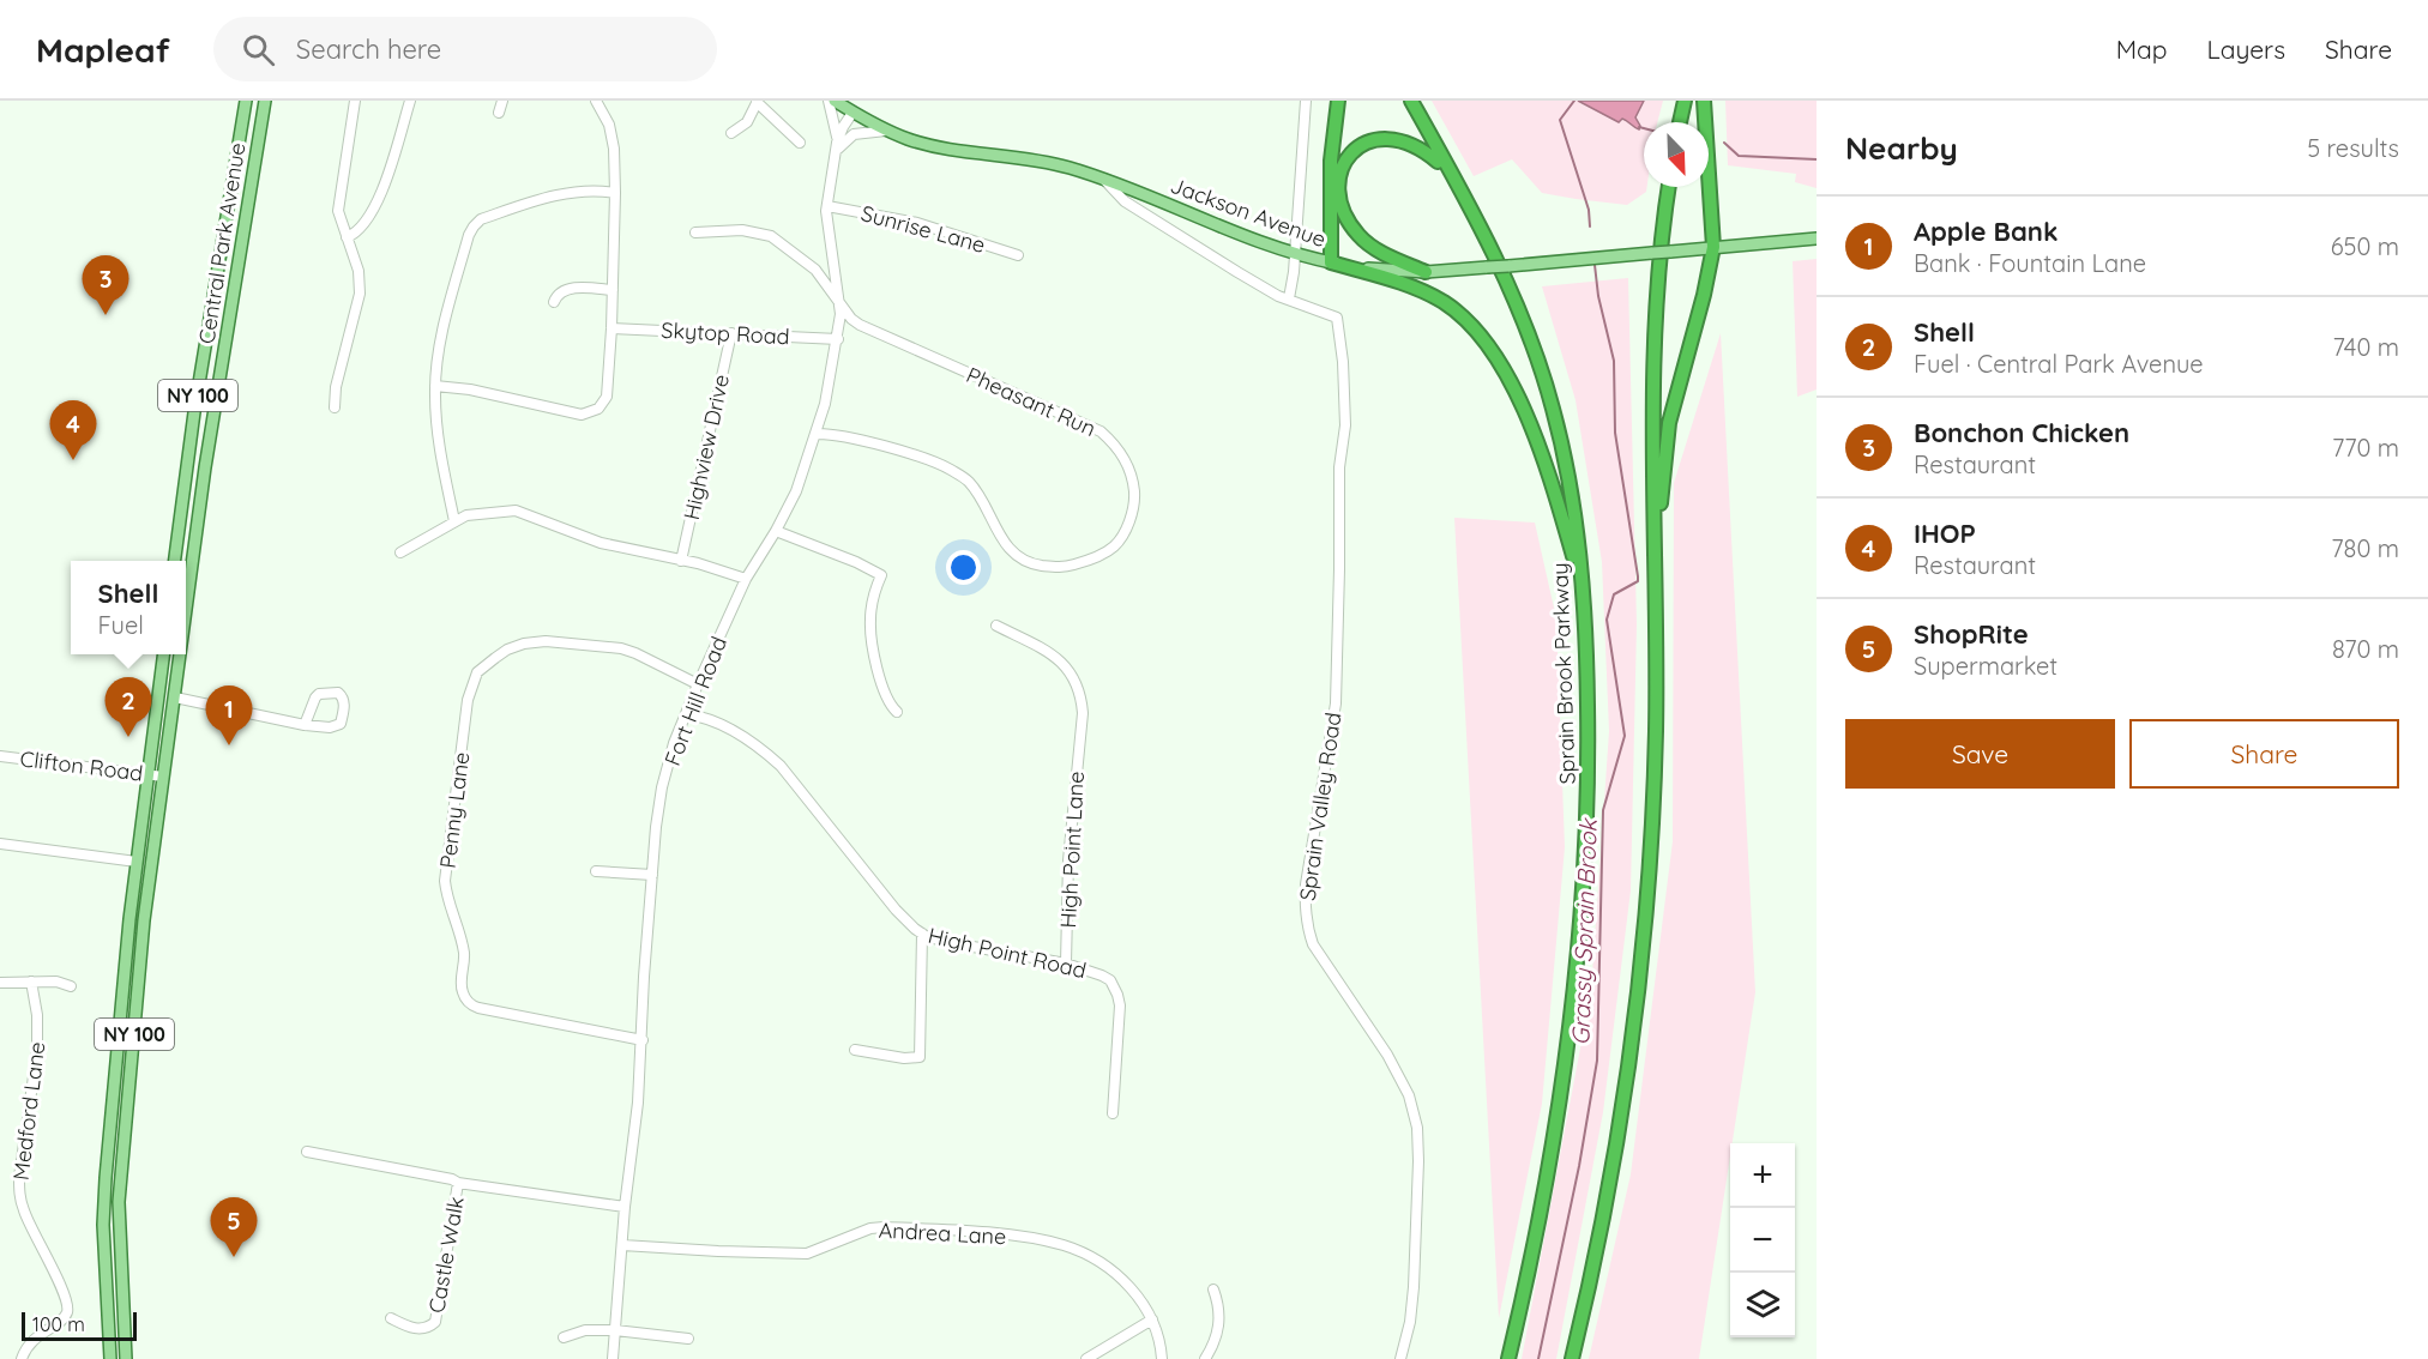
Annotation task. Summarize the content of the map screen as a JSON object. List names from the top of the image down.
{
  "streets": {
    "highway": ["Sprain Brook Parkway"],
    "main road": ["Jackson Avenue", "Central Park Avenue", "NY 100"],
    "street": [
      "Sunrise Lane",
      "Skytop Road",
      "Pheasant Run",
      "Highview Drive",
      "Fort Hill Road",
      "Clifton Road",
      "Sprain Valley Road",
      "Penny Lane",
      "High Point Lane",
      "High Point Road",
      "Medford Lane",
      "Andrea Lane",
      "Castle Walk"
    ]
  },
  "crossings": [
    ["Jackson Avenue", "Fort Hill Road"],
    ["Sunrise Lane", "Fort Hill Road"],
    ["Central Park Avenue", "NY 100"],
    ["Central Park Avenue", "Clifton Road"],
    ["Skytop Road", "Highview Drive"],
    ["Skytop Road", "Fort Hill Road"],
    ["NY 100", "Clifton Road"],
    ["Pheasant Run", "Fort Hill Road"],
    ["Fort Hill Road", "Penny Lane"],
    ["Fort Hill Road", "High Point Road"],
    ["Fort Hill Road", "Andrea Lane"],
    ["Fort Hill Road", "Castle Walk"],
    ["High Point Lane", "High Point Road"]
  ],
  "water": ["Grassy Sprain Brook"],
  "scale_bar": "100 m",
  "north": "bottom right",
  "page": {
    "header": "Mapleaf",
    "search": "Search here",
    "nav": ["Map", "Layers", "Share"],
    "heading": ["Nearby", "5 results"],
    "list": [
      {
        "mark": "1",
        "name": "Apple Bank",
        "note": "Bank · Fountain Lane",
        "value": "650 m"
      },
      {
        "mark": "2",
        "name": "Shell",
        "note": "Fuel · Central Park Avenue",
        "value": "740 m"
      },
      {
        "mark": "3",
        "name": "Bonchon Chicken",
        "note": "Restaurant",
        "value": "770 m"
      },
      {
        "mark": "4",
        "name": "IHOP",
        "note": "Restaurant",
        "value": "780 m"
      },
      {
        "mark": "5",
        "name": "ShopRite",
        "note": "Supermarket",
        "value": "870 m"
      }
    ],
    "pins": [
      "3",
      "4",
      "2",
      "1",
      "5"
    ],
    "popup": ["Shell", "Fuel"],
    "buttons": ["Save", "Share"],
    "map_buttons": ["+", "−"],
    "scale": "100 m"
  }
}
